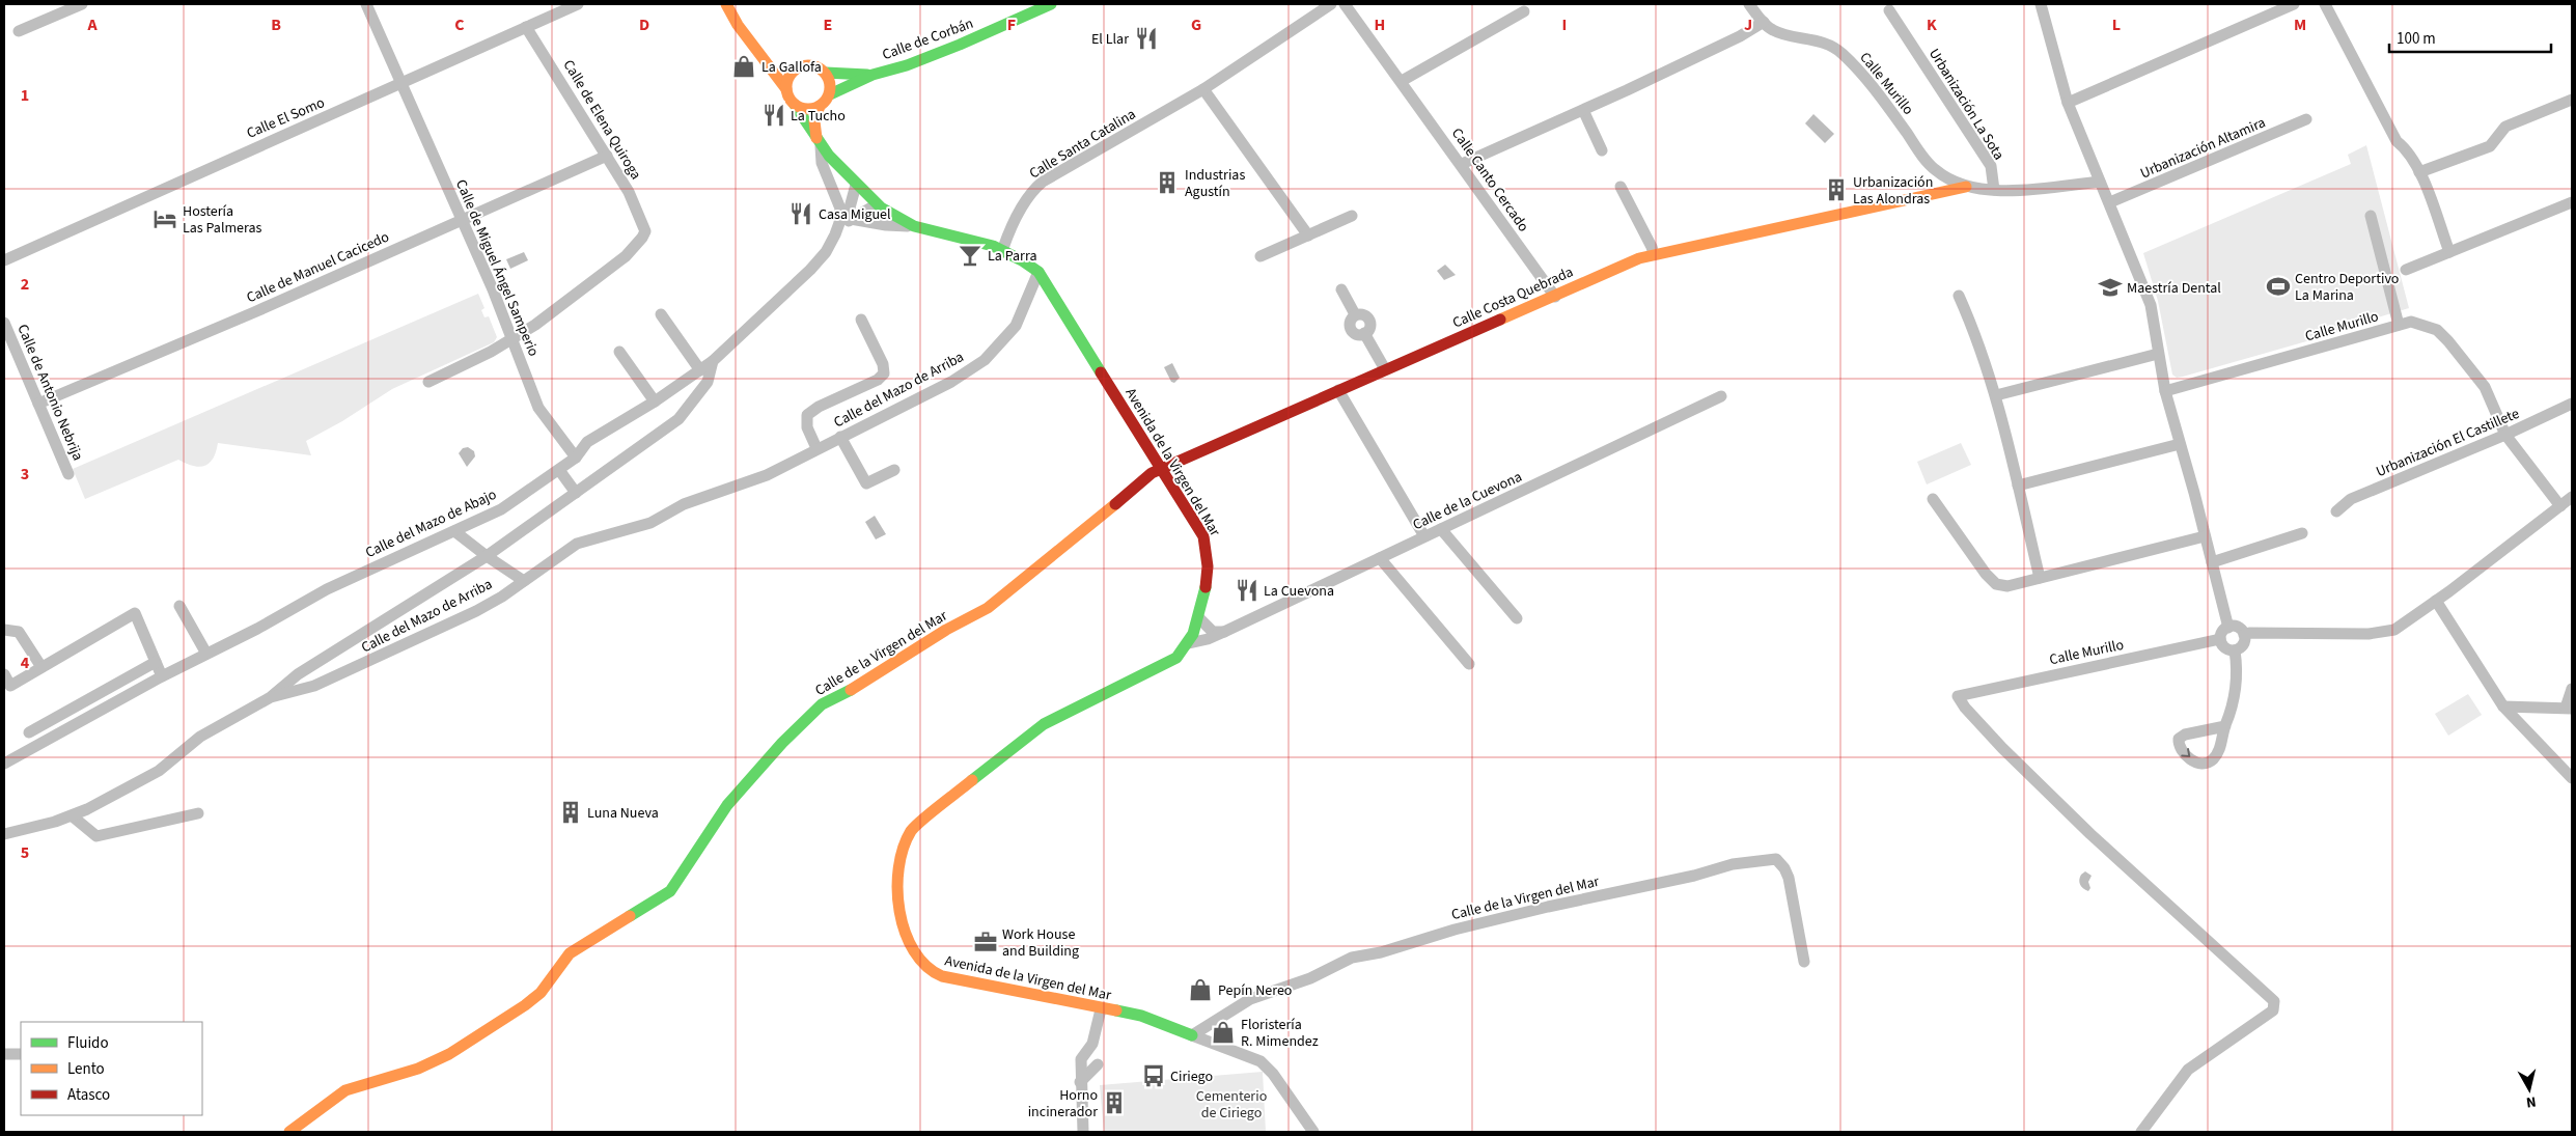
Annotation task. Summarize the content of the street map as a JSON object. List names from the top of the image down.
{
  "streets": {
    "main road": [
      "Calle de Corbán",
      "Calle Murillo",
      "Calle Costa Quebrada",
      "Avenida de la Virgen del Mar",
      "Calle de la Virgen del Mar"
    ],
    "street": [
      "Urbanización La Sota",
      "Calle El Somo",
      "Calle de Elena Quiroga",
      "Calle Santa Catalina",
      "Urbanización Altamira",
      "Calle Canto Cercado",
      "Calle de Manuel Cacicedo",
      "Calle de Miguel Ángel Samperio",
      "Calle del Mazo de Arriba",
      "Calle de Antonio Nebrija",
      "Urbanización El Castillete",
      "Calle de la Cuevona",
      "Calle del Mazo de Abajo"
    ]
  },
  "crossings": [
    ["Calle de Corbán", "Avenida de la Virgen del Mar"],
    ["Calle Murillo", "Urbanización La Sota"],
    ["Calle Murillo", "Calle Costa Quebrada"],
    ["Calle Murillo", "Urbanización El Castillete"],
    ["Calle El Somo", "Calle de Elena Quiroga"],
    ["Calle El Somo", "Calle de Miguel Ángel Samperio"],
    ["Calle de Elena Quiroga", "Calle de Manuel Cacicedo"],
    ["Calle de Elena Quiroga", "Calle de Miguel Ángel Samperio"],
    ["Calle Santa Catalina", "Avenida de la Virgen del Mar"],
    ["Calle Canto Cercado", "Calle Costa Quebrada"],
    ["Calle de Manuel Cacicedo", "Calle de Miguel Ángel Samperio"],
    ["Calle de Manuel Cacicedo", "Calle de Antonio Nebrija"],
    ["Calle de Miguel Ángel Samperio", "Calle del Mazo de Abajo"],
    ["Calle Costa Quebrada", "Avenida de la Virgen del Mar"],
    ["Calle Costa Quebrada", "Calle de la Virgen del Mar"],
    ["Calle del Mazo de Arriba", "Avenida de la Virgen del Mar"],
    ["Calle del Mazo de Arriba", "Calle del Mazo de Abajo"],
    ["Avenida de la Virgen del Mar", "Calle de la Cuevona"],
    ["Avenida de la Virgen del Mar", "Calle del Mazo de Abajo"],
    ["Avenida de la Virgen del Mar", "Calle de la Virgen del Mar"]
  ],
  "parks": ["Cementerio de Ciriego"],
  "places": {
    "restaurant": [
      "El Llar",
      "La Tucho",
      "Casa Miguel",
      "La Cuevona"
    ],
    "shop": ["La Gallofa", "Pepín Nereo", "Floristería R. Mimendez"],
    "building": [
      "Industrias Agustín",
      "Urbanización Las Alondras",
      "Luna Nueva",
      "Horno incinerador"
    ],
    "hotel": ["Hostería Las Palmeras"],
    "bar": ["La Parra"],
    "sports": ["Centro Deportivo La Marina"],
    "school or university": ["Maestría Dental"],
    "office": ["Work House and Building"],
    "bus stop": ["Ciriego"]
  },
  "legend": ["Fluido", "Lento", "Atasco"],
  "scale_bar": "100 m",
  "north": "bottom",
  "grid": {
    "columns": [
      "A",
      "B",
      "C",
      "D",
      "E",
      "F",
      "G",
      "H",
      "I",
      "J",
      "K",
      "L",
      "M"
    ],
    "rows": [
      "1",
      "2",
      "3",
      "4",
      "5"
    ]
  }
}
